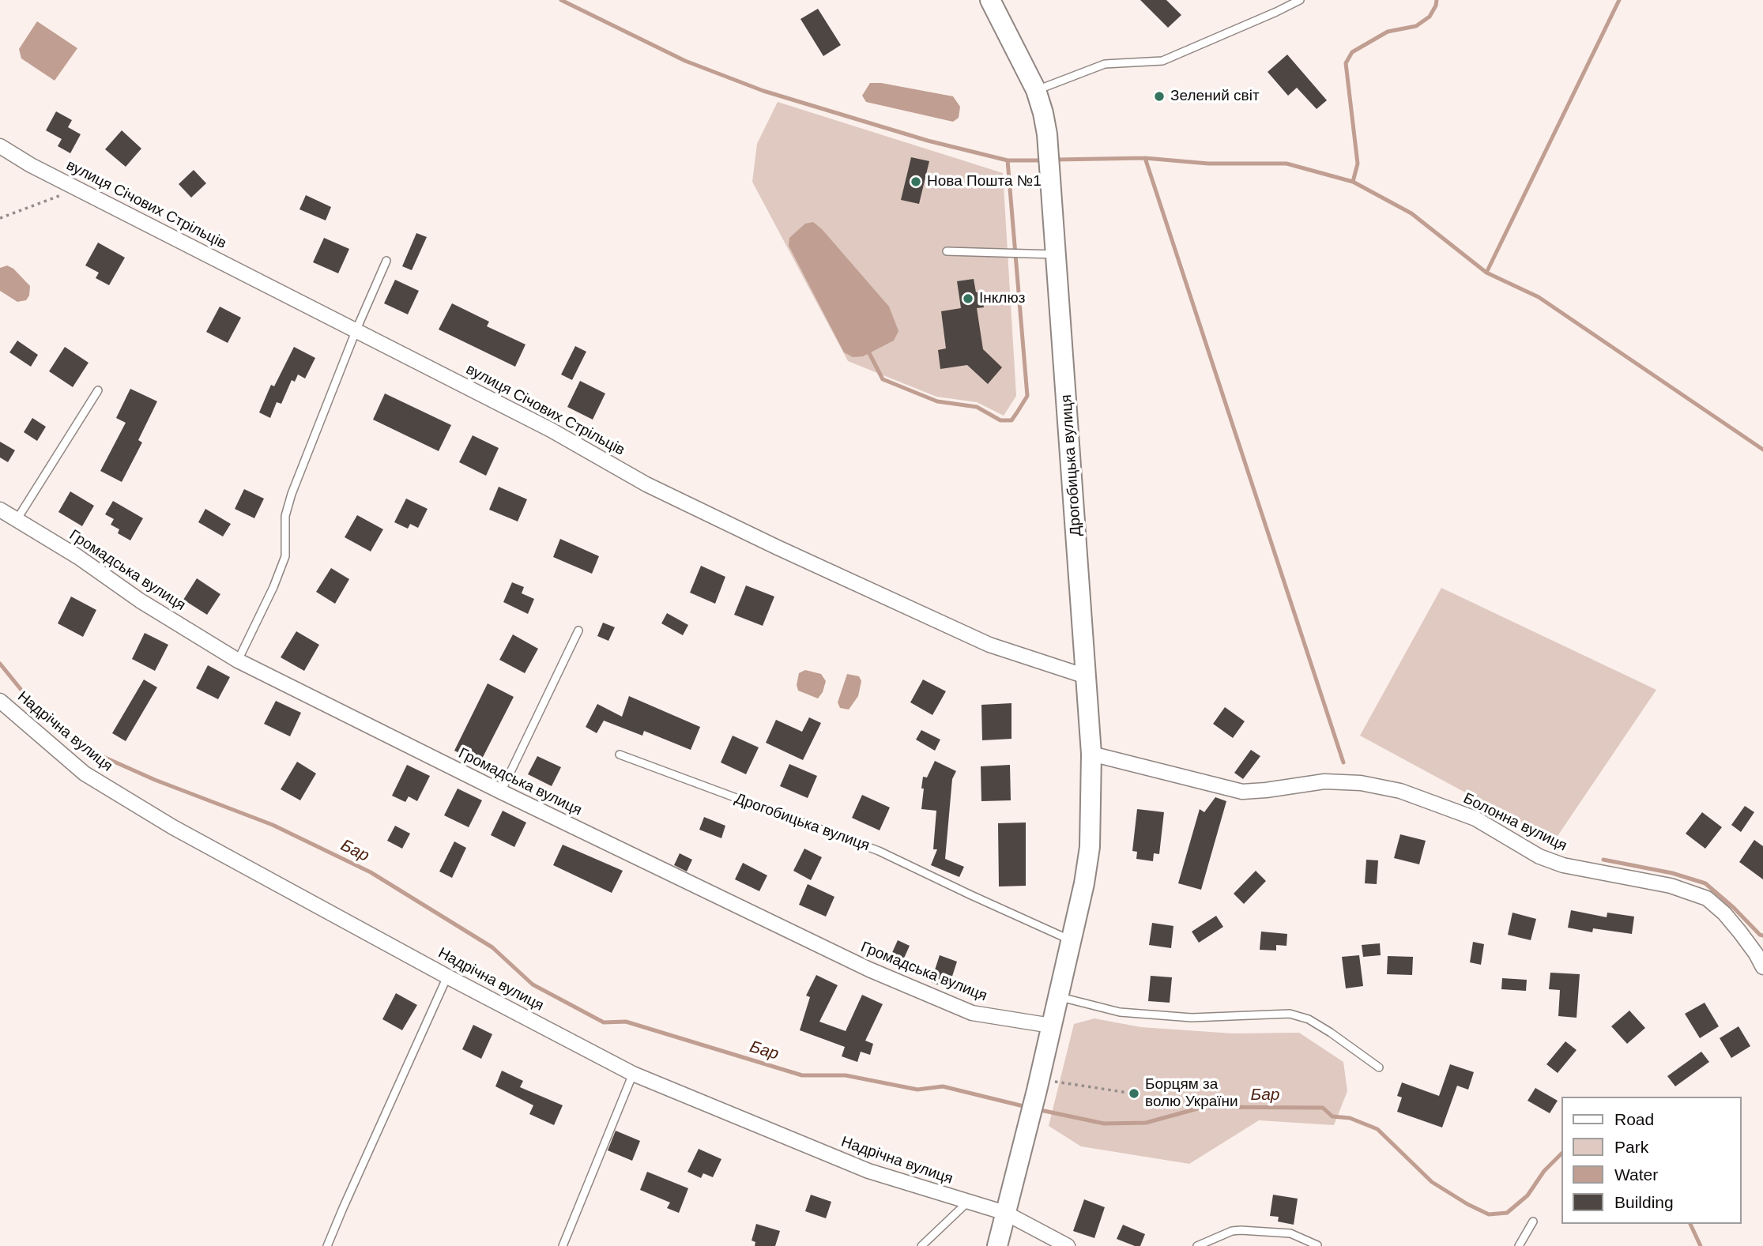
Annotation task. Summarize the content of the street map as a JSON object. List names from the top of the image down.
{
  "streets": {
    "main road": ["Дрогобицька вулиця"],
    "street": [
      "вулиця Січових Стрільців",
      "Громадська вулиця",
      "Надрічна вулиця",
      "Болонна вулиця"
    ]
  },
  "crossings": [
    ["вулиця Січових Стрільців", "Дрогобицька вулиця"],
    ["Дрогобицька вулиця", "Громадська вулиця"],
    ["Дрогобицька вулиця", "Надрічна вулиця"],
    ["Дрогобицька вулиця", "Болонна вулиця"]
  ],
  "water": ["Бар"],
  "places": [
    "Зелений світ",
    "Нова Пошта №1",
    "Інклюз",
    "Борцям за волю України"
  ],
  "legend": [
    "Road",
    "Park",
    "Water",
    "Building"
  ]
}
